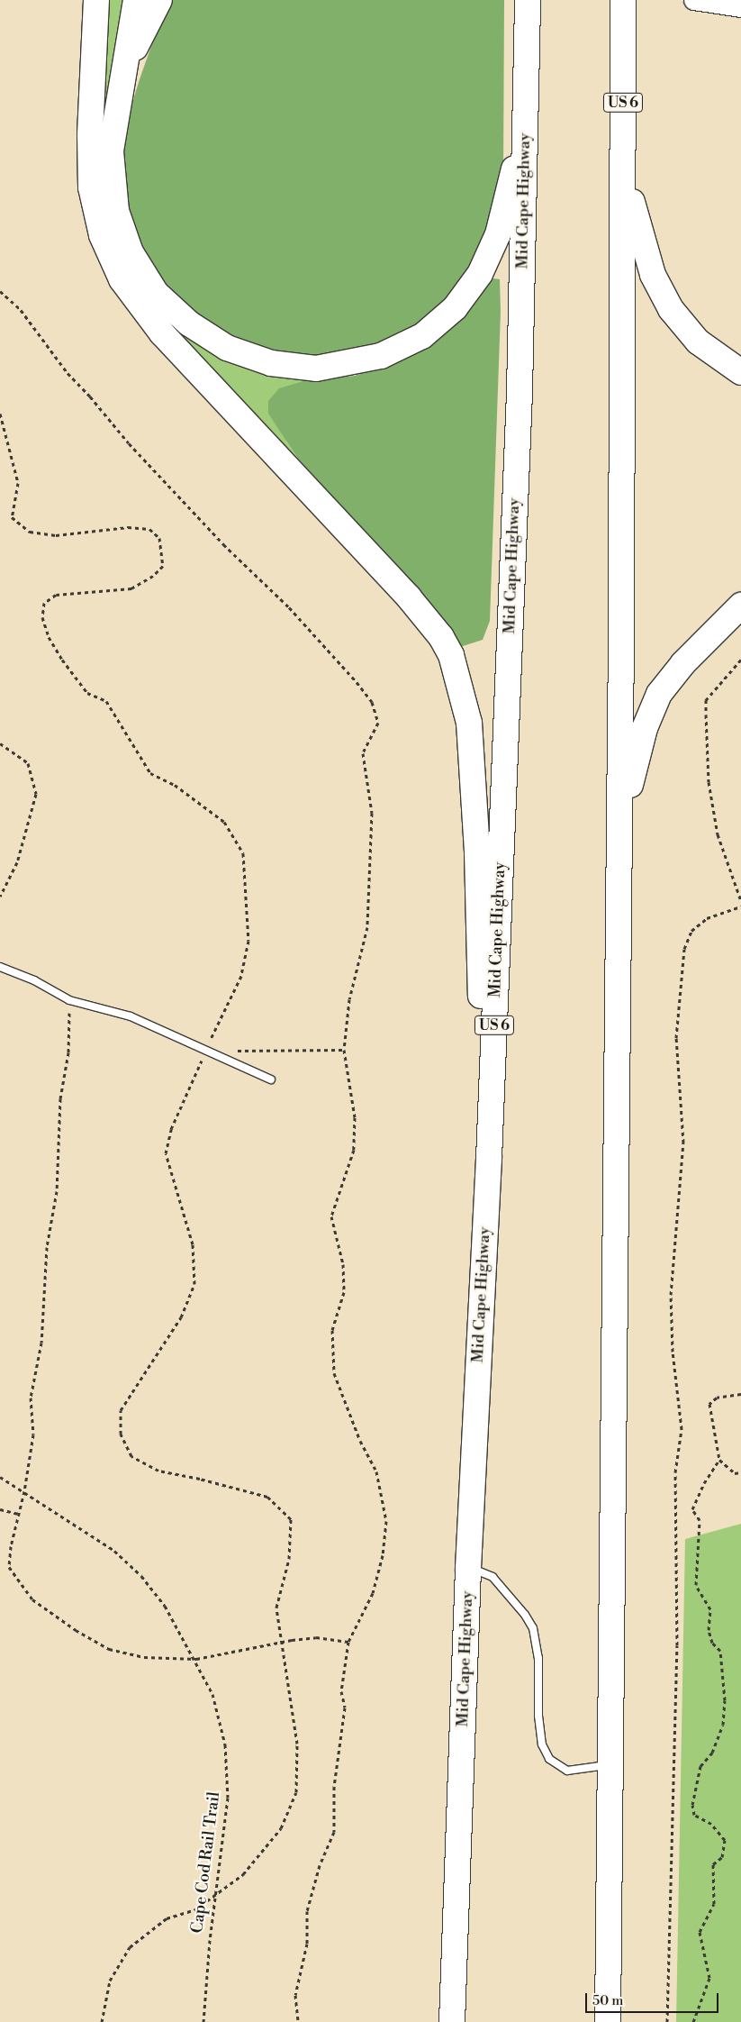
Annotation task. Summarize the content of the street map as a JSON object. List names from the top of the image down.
{
  "streets": {
    "highway": ["US 6", "Mid Cape Highway"],
    "path": ["Cape Cod Rail Trail"]
  },
  "scale_bar": "50 m"
}
